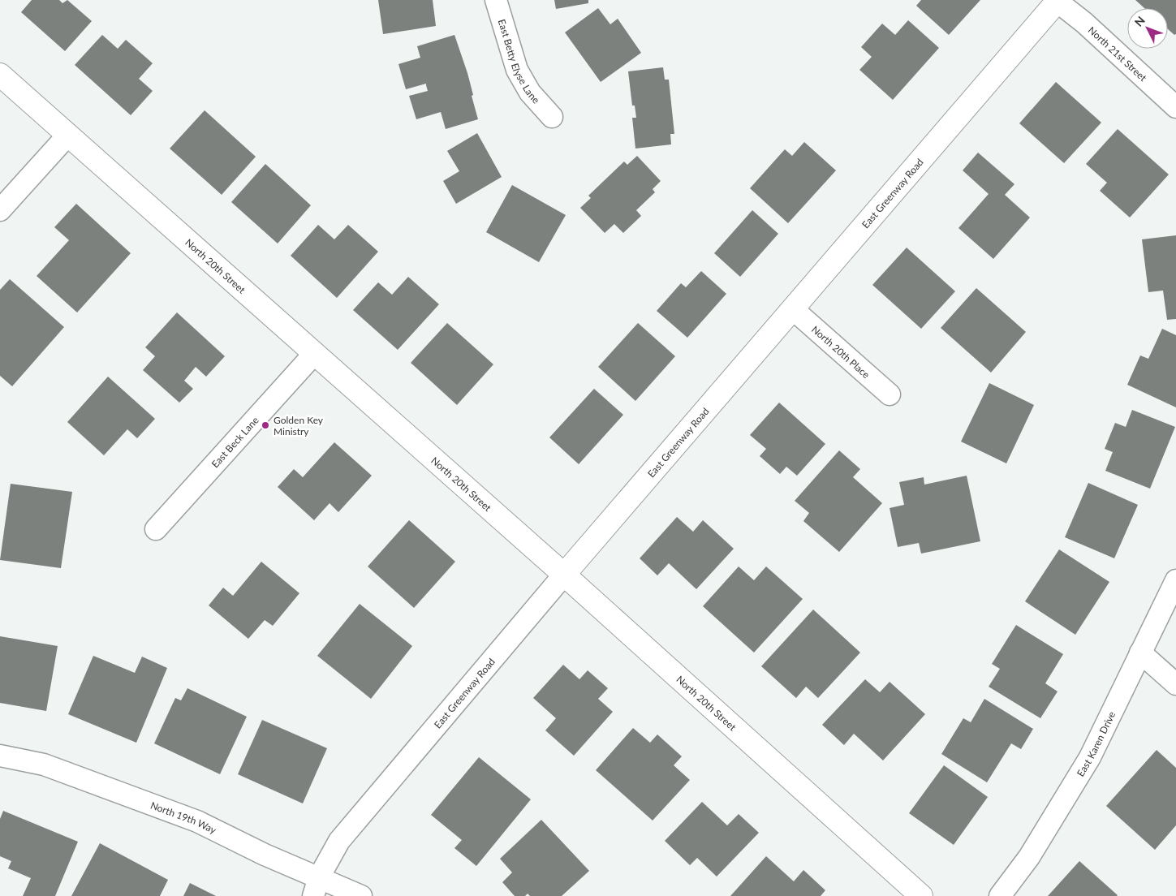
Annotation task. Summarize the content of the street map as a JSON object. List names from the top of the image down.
{
  "streets": {
    "street": [
      "North 21st Street",
      "East Betty Elyse Lane",
      "East Greenway Road",
      "North 20th Street",
      "North 20th Place",
      "East Beck Lane",
      "East Karen Drive",
      "North 19th Way"
    ]
  },
  "crossings": [
    ["North 21st Street", "East Greenway Road"],
    ["East Greenway Road", "North 20th Street"],
    ["East Greenway Road", "North 20th Place"],
    ["East Greenway Road", "North 19th Way"],
    ["North 20th Street", "East Beck Lane"]
  ],
  "places": ["Golden Key Ministry"],
  "north": "top left"
}
